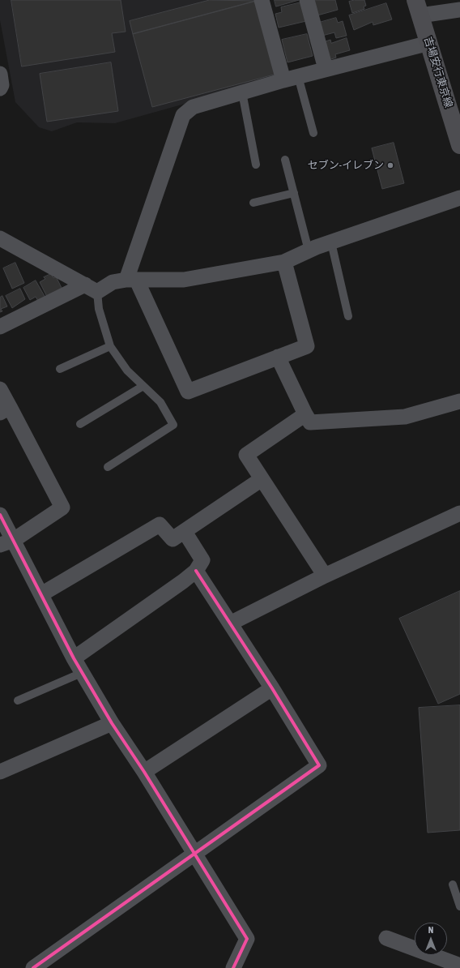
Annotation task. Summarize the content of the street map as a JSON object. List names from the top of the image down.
{
  "streets": {
    "main road": ["吉場安行東京線"]
  },
  "places": ["セブン-イレブン"],
  "north": "top"
}
